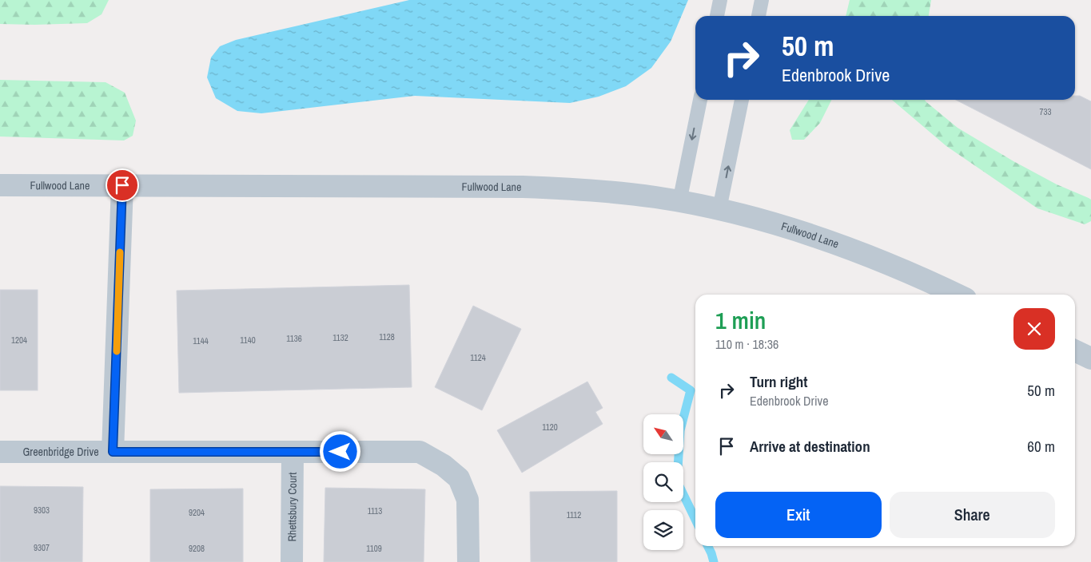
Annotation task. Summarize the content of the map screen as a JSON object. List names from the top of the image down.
{
  "streets": {
    "street": ["Fullwood Lane", "Greenbridge Drive", "Rhettsbury Court"]
  },
  "crossings": [
    ["Greenbridge Drive", "Rhettsbury Court"]
  ],
  "house_numbers": [
    "733",
    "1128",
    "1132",
    "1136",
    "1204",
    "1140",
    "1144",
    "1124",
    "1120",
    "9303",
    "1113",
    "9204",
    "1112",
    "9307",
    "9208",
    "1109"
  ],
  "north": "top left",
  "page": {
    "turn": ["50 m", "Edenbrook Drive"],
    "heading": ["1 min", "110 m · 18:36"],
    "list": [
      {
        "name": "Turn right",
        "note": "Edenbrook Drive",
        "value": "50 m"
      },
      {
        "name": "Arrive at destination",
        "value": "60 m"
      }
    ],
    "buttons": ["Exit", "Share"]
  }
}
